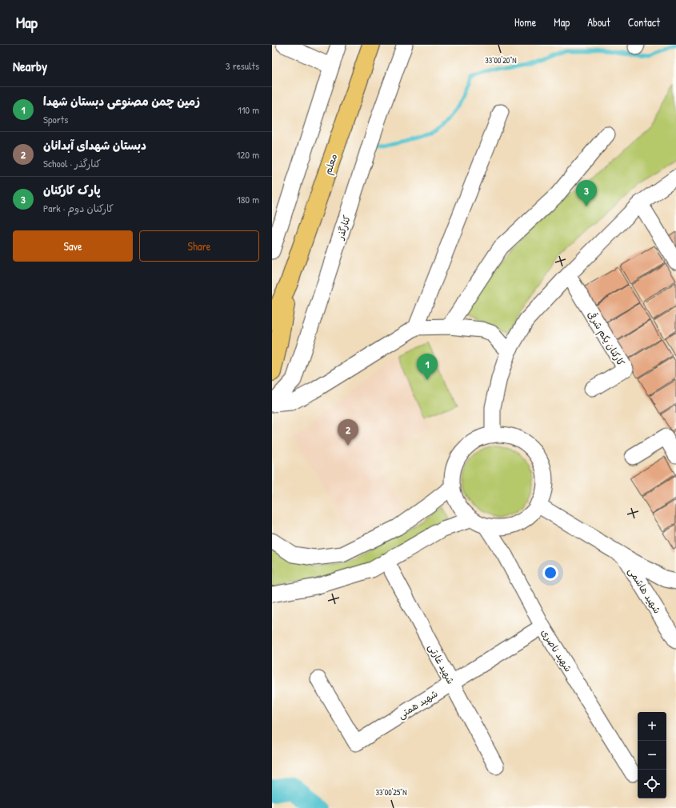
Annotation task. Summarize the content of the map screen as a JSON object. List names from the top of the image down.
{
  "streets": {
    "main road": ["معلم"],
    "street": [
      "کنارگذر",
      "کارکنان یکم شرقی",
      "شهید هاشمی",
      "شهید ناصری",
      "شهید غارتی",
      "شهید همتی"
    ]
  },
  "crossings": [
    ["شهید ناصری", "شهید همتی"],
    ["شهید غارتی", "شهید همتی"]
  ],
  "page": {
    "header": "Map",
    "nav": [
      "Home",
      "Map",
      "About",
      "Contact"
    ],
    "heading": ["Nearby", "3 results"],
    "list": [
      {
        "mark": "1",
        "name": "زمین چمن مصنوعی دبستان شهدا",
        "note": "Sports",
        "value": "110 m"
      },
      {
        "mark": "2",
        "name": "دبستان شهدای آبدانان",
        "note": "School · کنارگذر",
        "value": "120 m"
      },
      {
        "mark": "3",
        "name": "پارک کارکنان",
        "note": "Park · کارکنان دوم",
        "value": "180 m"
      }
    ],
    "pins": ["3", "1", "2"],
    "buttons": ["Save", "Share"],
    "map_buttons": ["+", "−"]
  },
  "coordinates": ["33°00'20\"N", "33°00'25\"N"]
}
